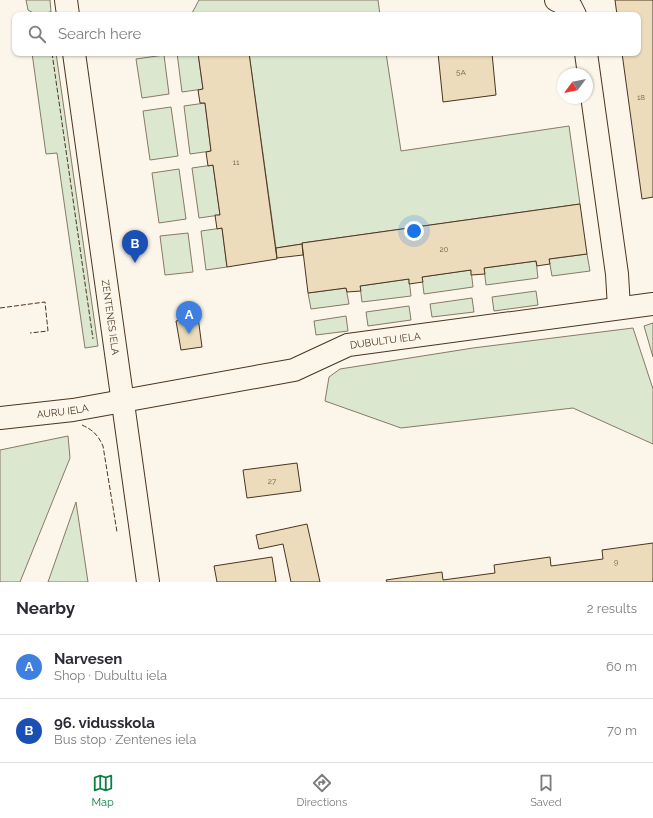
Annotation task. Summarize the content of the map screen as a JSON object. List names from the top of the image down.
{
  "streets": {
    "street": ["ZENTENES IELA", "DUBULTU IELA", "AURU IELA"]
  },
  "crossings": [
    ["ZENTENES IELA", "DUBULTU IELA"],
    ["ZENTENES IELA", "AURU IELA"],
    ["DUBULTU IELA", "AURU IELA"]
  ],
  "house_numbers": [
    "5A",
    "18",
    "11",
    "20",
    "27",
    "9"
  ],
  "north": "bottom left",
  "page": {
    "search": "Search here",
    "pins": ["B", "A"],
    "heading": ["Nearby", "2 results"],
    "list": [
      {
        "mark": "A",
        "name": "Narvesen",
        "note": "Shop · Dubultu iela",
        "value": "60 m"
      },
      {
        "mark": "B",
        "name": "96. vidusskola",
        "note": "Bus stop · Zentenes iela",
        "value": "70 m"
      }
    ],
    "nav": ["Map", "Directions", "Saved"]
  }
}
